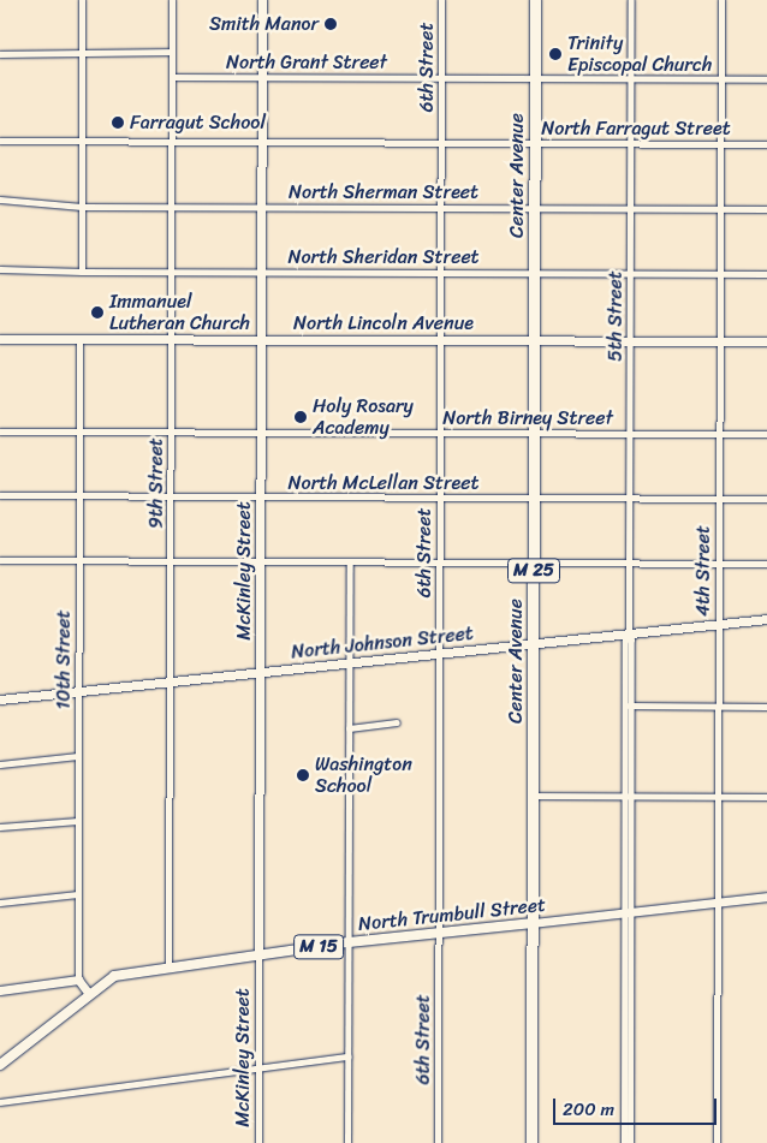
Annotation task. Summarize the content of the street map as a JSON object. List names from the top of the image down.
{
  "streets": {
    "highway": ["Center Avenue", "M 25"],
    "main road": ["North Trumbull Street", "M 15"],
    "street": [
      "North Grant Street",
      "6th Street",
      "North Farragut Street",
      "North Sherman Street",
      "North Sheridan Street",
      "5th Street",
      "North Lincoln Avenue",
      "North Birney Street",
      "9th Street",
      "North McLellan Street",
      "McKinley Street",
      "4th Street",
      "North Johnson Street",
      "10th Street"
    ]
  },
  "crossings": [
    ["North Grant Street", "6th Street"],
    ["North Grant Street", "Center Avenue"],
    ["North Grant Street", "5th Street"],
    ["North Grant Street", "9th Street"],
    ["North Grant Street", "McKinley Street"],
    ["North Grant Street", "4th Street"],
    ["6th Street", "North Farragut Street"],
    ["6th Street", "North Sherman Street"],
    ["6th Street", "North Sheridan Street"],
    ["6th Street", "North Lincoln Avenue"],
    ["6th Street", "North Birney Street"],
    ["6th Street", "North McLellan Street"],
    ["6th Street", "North Johnson Street"],
    ["6th Street", "North Trumbull Street"],
    ["North Farragut Street", "Center Avenue"],
    ["North Farragut Street", "5th Street"],
    ["North Farragut Street", "9th Street"],
    ["North Farragut Street", "McKinley Street"],
    ["North Farragut Street", "4th Street"],
    ["Center Avenue", "North Sherman Street"],
    ["Center Avenue", "North Sheridan Street"],
    ["Center Avenue", "North Lincoln Avenue"],
    ["Center Avenue", "North Birney Street"],
    ["Center Avenue", "North McLellan Street"],
    ["Center Avenue", "North Johnson Street"],
    ["Center Avenue", "North Trumbull Street"],
    ["North Sherman Street", "5th Street"],
    ["North Sherman Street", "9th Street"],
    ["North Sherman Street", "McKinley Street"],
    ["North Sherman Street", "4th Street"],
    ["North Sheridan Street", "5th Street"],
    ["North Sheridan Street", "9th Street"],
    ["North Sheridan Street", "McKinley Street"],
    ["North Sheridan Street", "4th Street"],
    ["5th Street", "North Lincoln Avenue"],
    ["5th Street", "North Birney Street"],
    ["5th Street", "North McLellan Street"],
    ["5th Street", "North Johnson Street"],
    ["5th Street", "North Trumbull Street"],
    ["North Lincoln Avenue", "9th Street"],
    ["North Lincoln Avenue", "McKinley Street"],
    ["North Lincoln Avenue", "4th Street"],
    ["North Lincoln Avenue", "10th Street"],
    ["North Birney Street", "9th Street"],
    ["North Birney Street", "McKinley Street"],
    ["North Birney Street", "4th Street"],
    ["North Birney Street", "10th Street"],
    ["9th Street", "North McLellan Street"],
    ["9th Street", "North Johnson Street"],
    ["9th Street", "North Trumbull Street"],
    ["North McLellan Street", "McKinley Street"],
    ["North McLellan Street", "4th Street"],
    ["North McLellan Street", "10th Street"],
    ["McKinley Street", "North Johnson Street"],
    ["McKinley Street", "North Trumbull Street"],
    ["4th Street", "North Johnson Street"],
    ["4th Street", "North Trumbull Street"],
    ["North Johnson Street", "10th Street"],
    ["North Trumbull Street", "M 15"]
  ],
  "places": [
    "Smith Manor",
    "Trinity Episcopal Church",
    "Farragut School",
    "Immanuel Lutheran Church",
    "Holy Rosary Academy",
    "Washington School"
  ],
  "scale_bar": "200 m"
}
